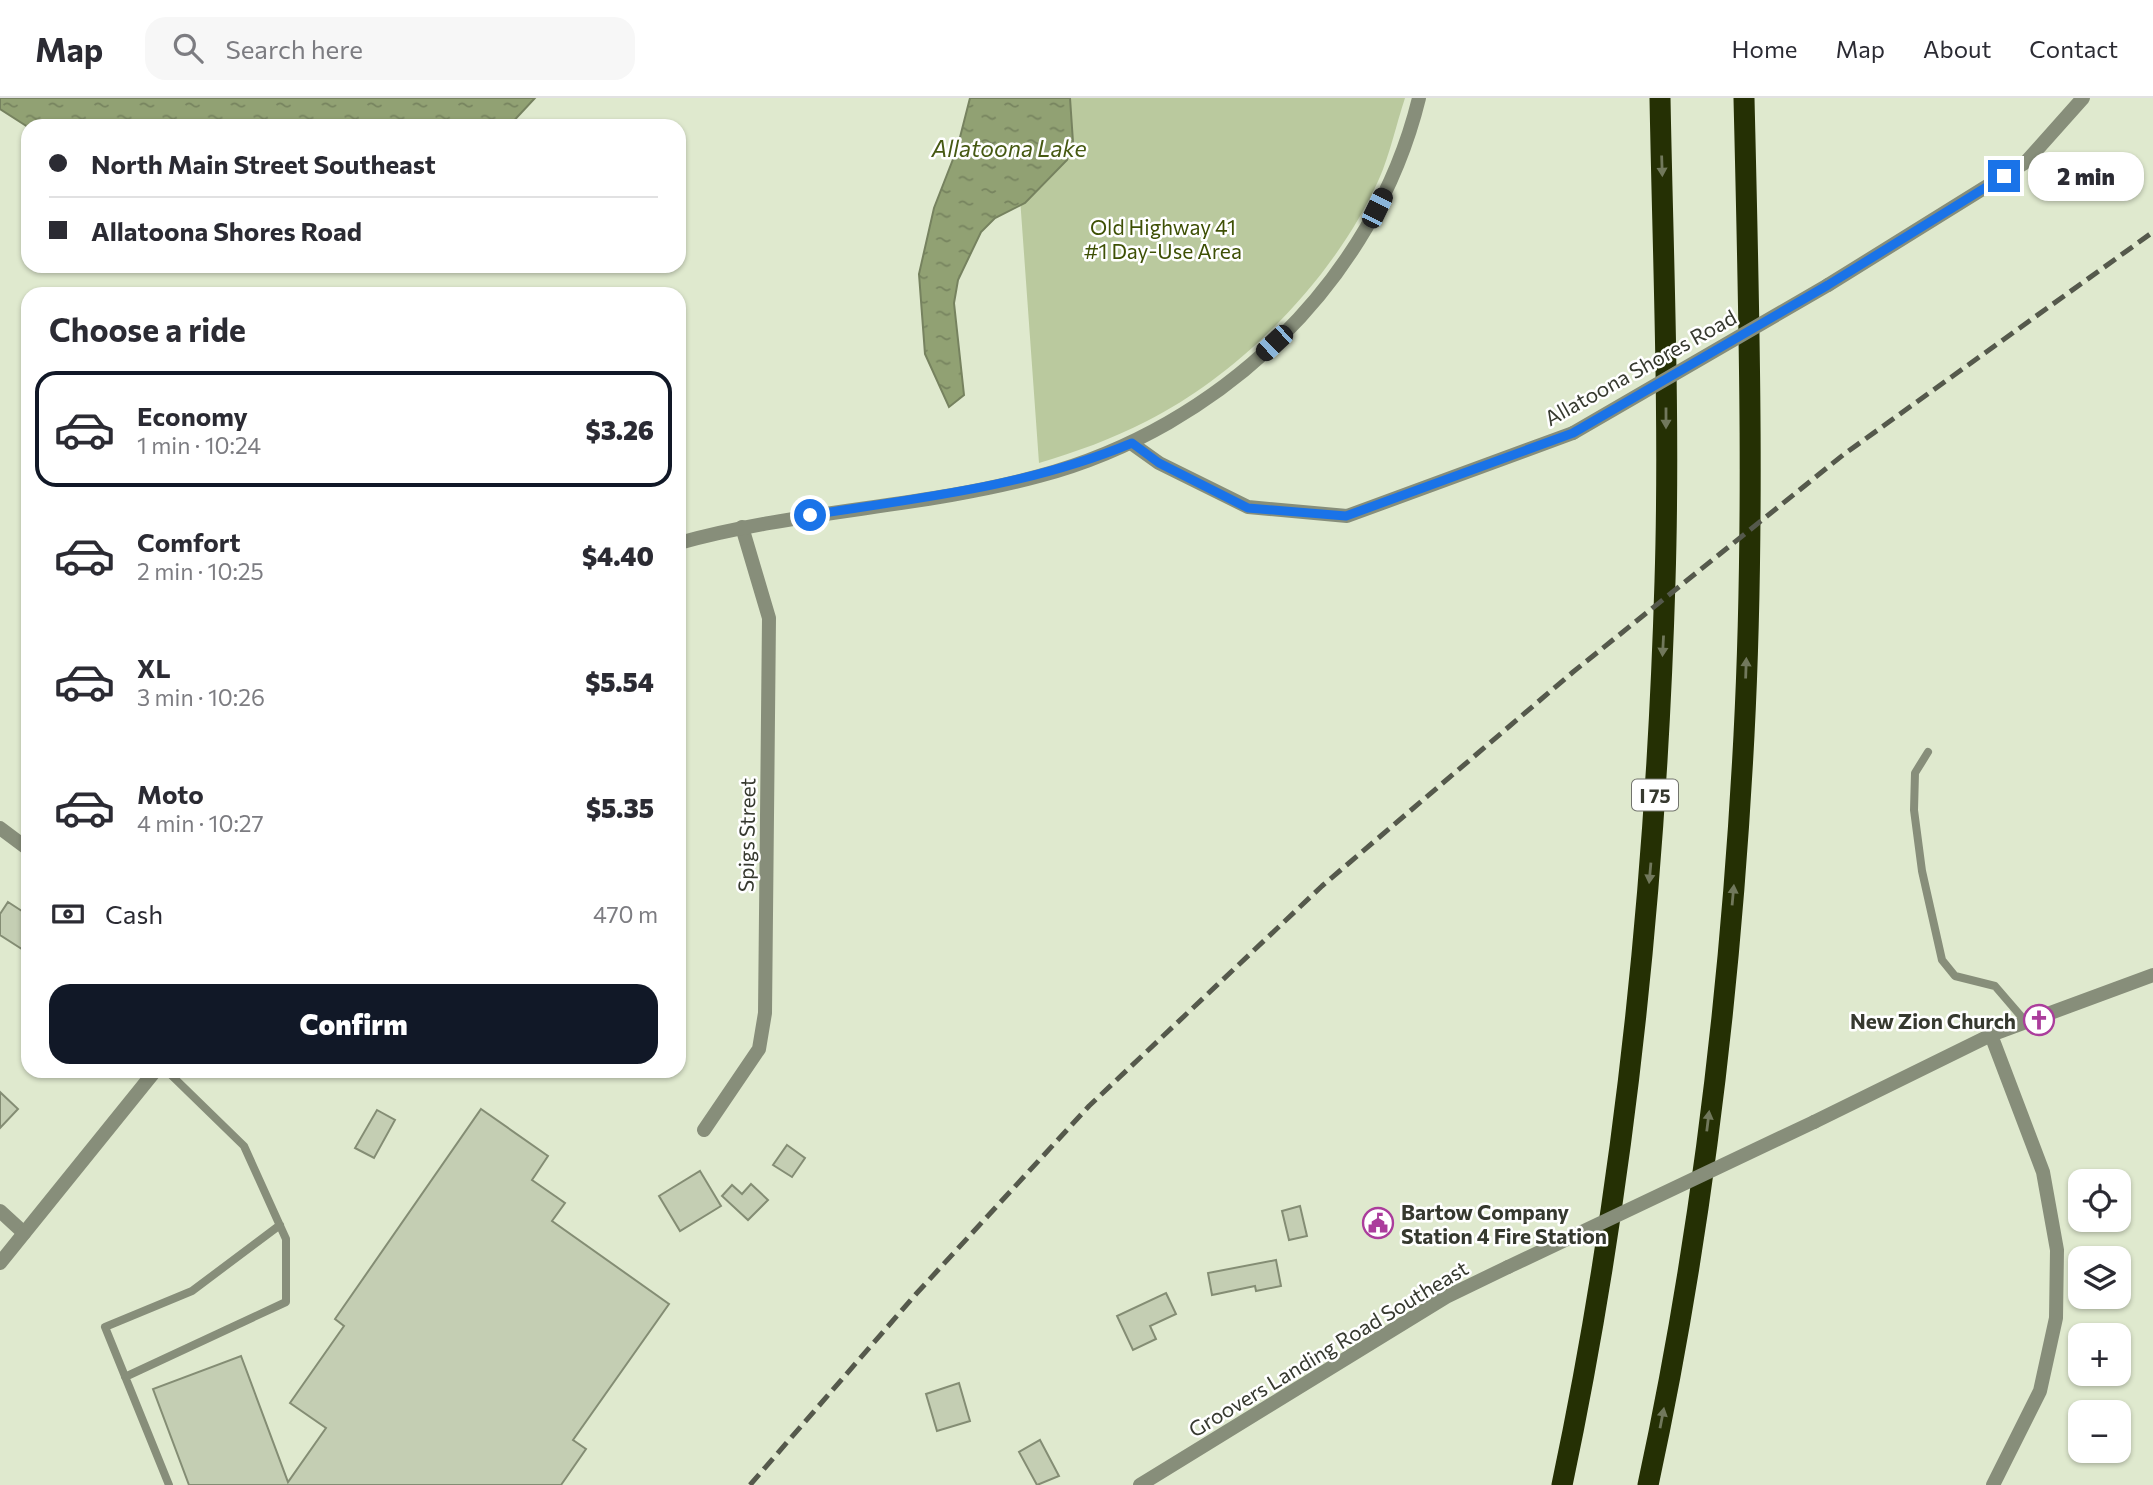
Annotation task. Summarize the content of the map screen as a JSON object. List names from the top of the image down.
{
  "streets": {
    "highway": ["I 75"],
    "street": ["Allatoona Shores Road", "Spigs Street", "Groovers Landing Road Southeast"]
  },
  "water": ["Allatoona Lake"],
  "parks": ["Old Highway 41 #1 Day-Use Area"],
  "places": {
    "church": ["New Zion Church"],
    "public building": ["Bartow Company Station 4 Fire Station"]
  },
  "page": {
    "header": "Map",
    "search": "Search here",
    "nav": [
      "Home",
      "Map",
      "About",
      "Contact"
    ],
    "banner": ["North Main Street Southeast", "Allatoona Shores Road"],
    "bubble": "2 min",
    "heading": "Choose a ride",
    "list": [
      {
        "name": "Economy",
        "note": "1 min · 10:24",
        "value": "$3.26"
      },
      {
        "name": "Comfort",
        "note": "2 min · 10:25",
        "value": "$4.40"
      },
      {
        "name": "XL",
        "note": "3 min · 10:26",
        "value": "$5.54"
      },
      {
        "name": "Moto",
        "note": "4 min · 10:27",
        "value": "$5.35"
      }
    ],
    "pay": ["Cash", "470 m"],
    "buttons": "Confirm",
    "map_buttons": ["+", "−"]
  }
}
